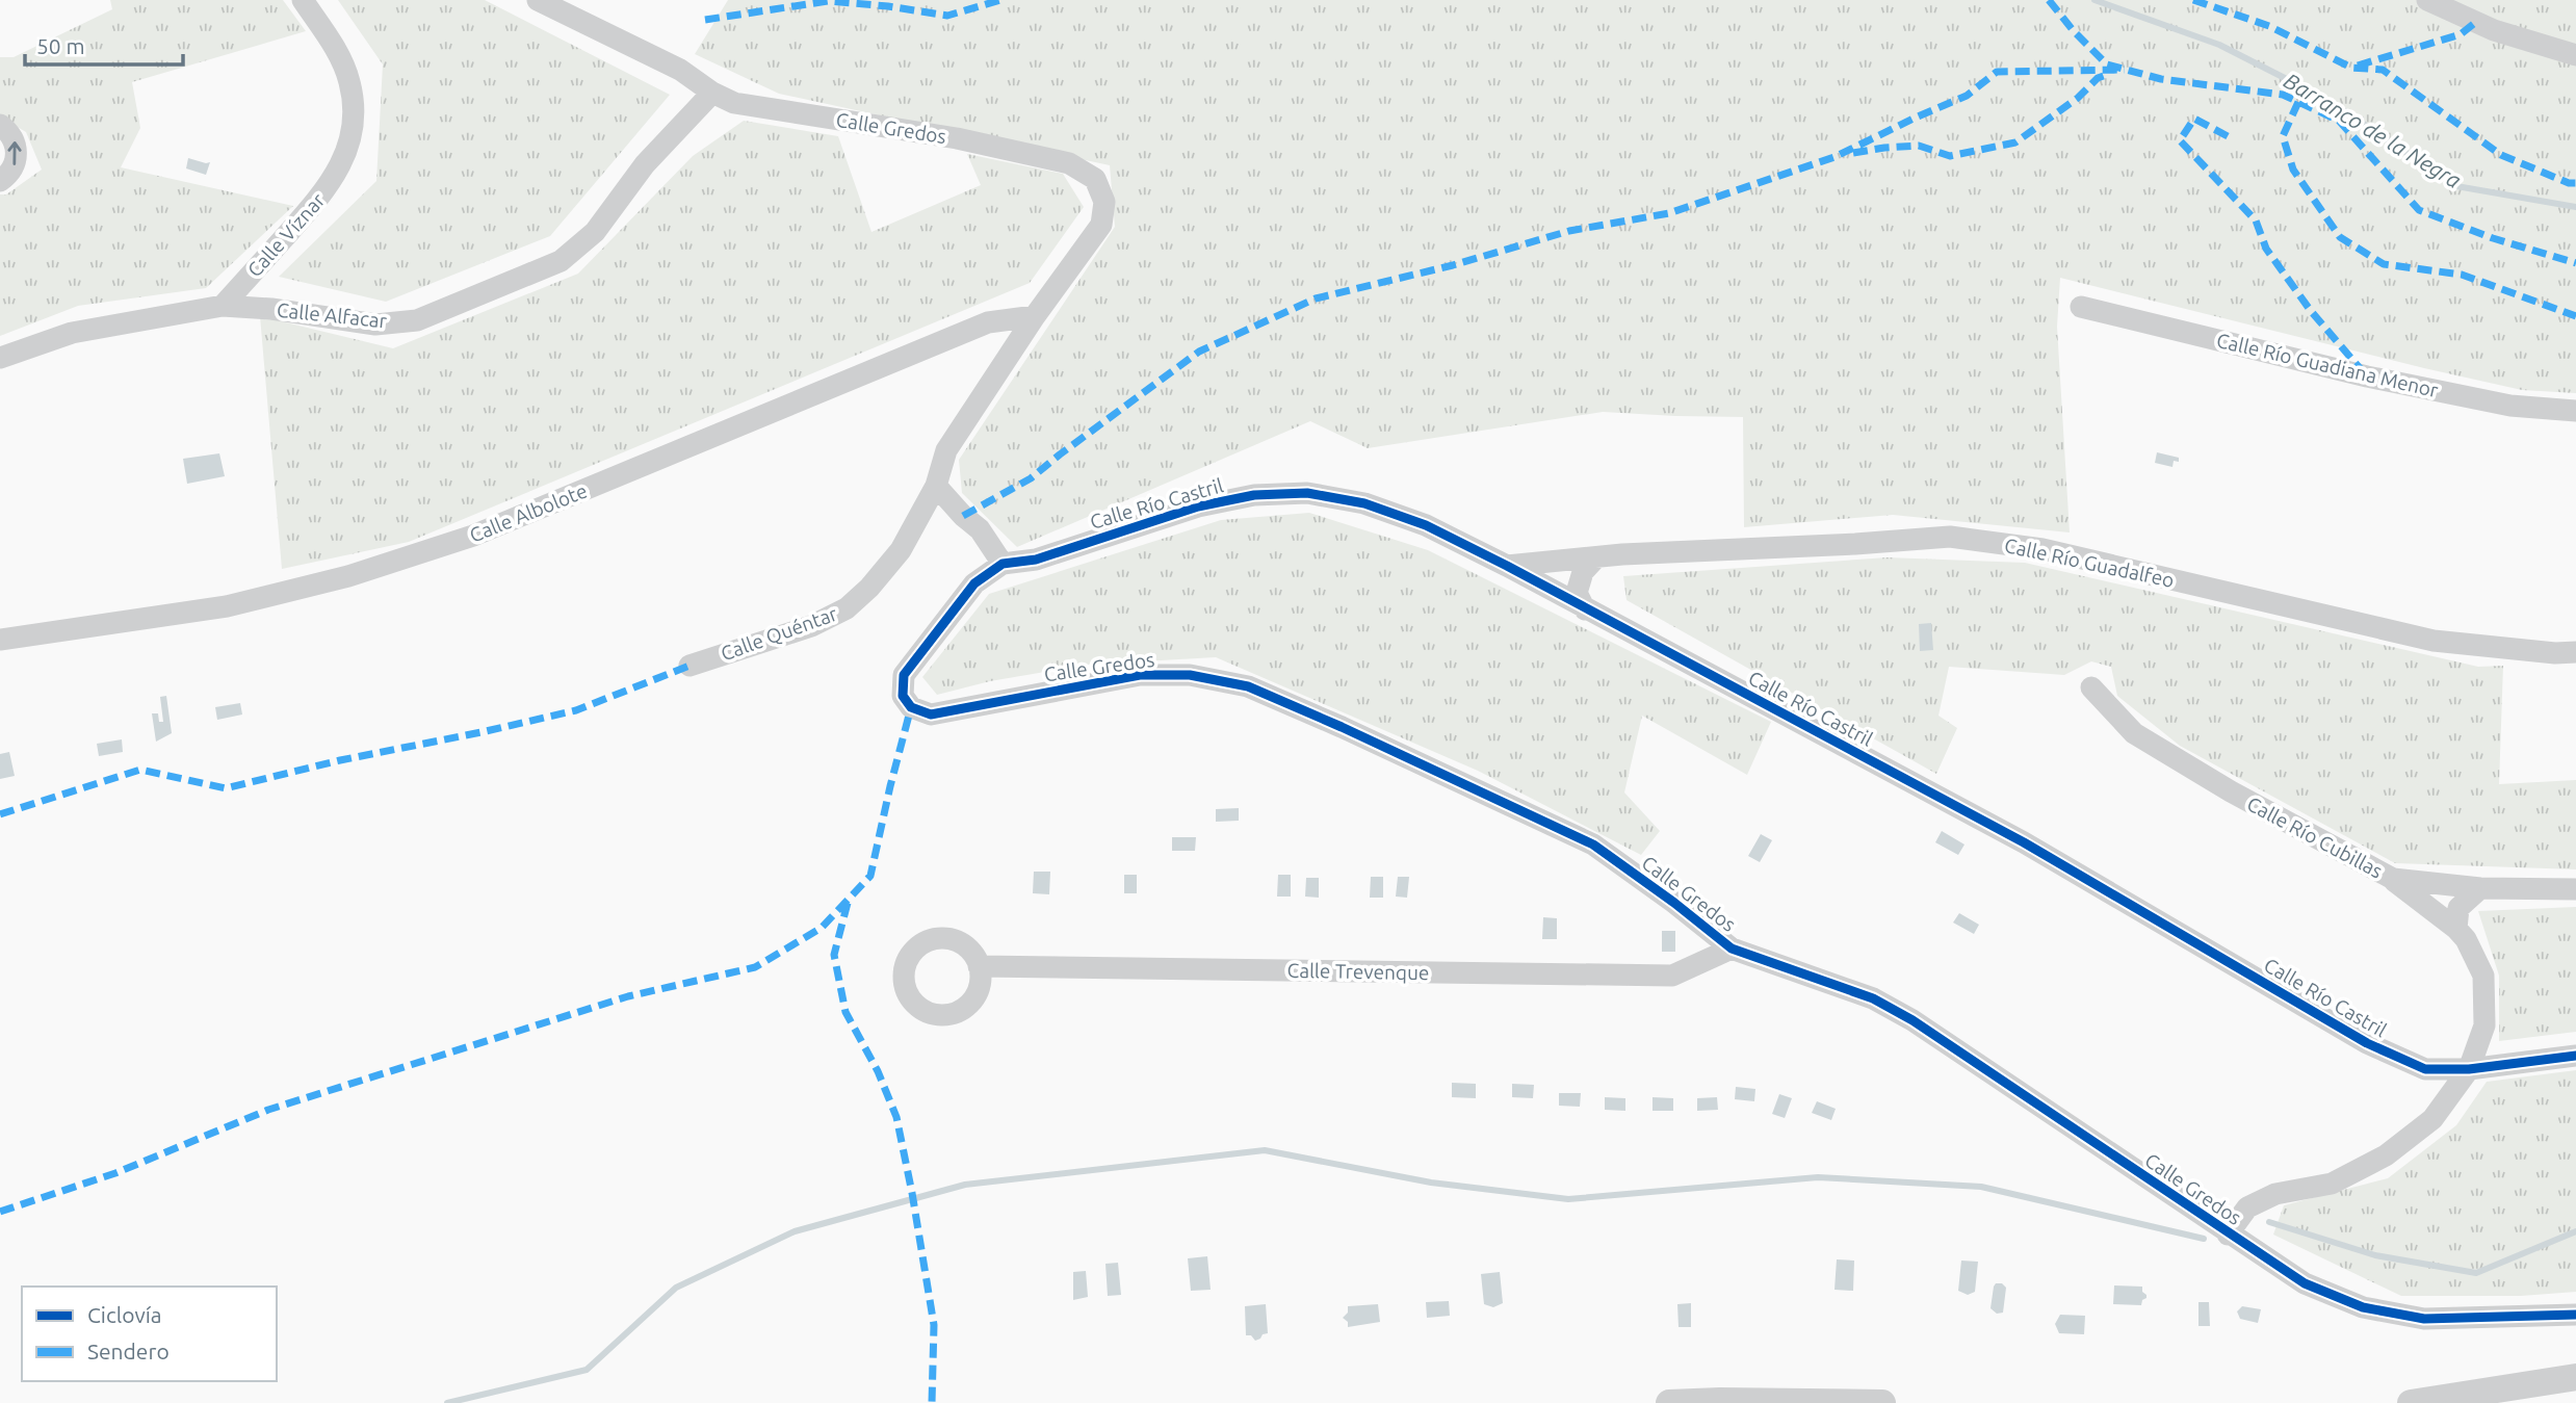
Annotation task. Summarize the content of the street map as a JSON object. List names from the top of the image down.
{
  "streets": {
    "street": [
      "Calle Gredos",
      "Calle Víznar",
      "Calle Alfacar",
      "Calle Río Guadiana Menor",
      "Calle Río Castril",
      "Calle Albolote",
      "Calle Río Guadalfeo",
      "Calle Quéntar",
      "Calle Río Cubillas",
      "Calle Trevenque"
    ]
  },
  "crossings": [
    ["Calle Gredos", "Calle Alfacar"],
    ["Calle Gredos", "Calle Río Castril"],
    ["Calle Gredos", "Calle Albolote"],
    ["Calle Gredos", "Calle Quéntar"],
    ["Calle Gredos", "Calle Trevenque"],
    ["Calle Víznar", "Calle Alfacar"],
    ["Calle Río Castril", "Calle Río Guadalfeo"]
  ],
  "water": ["Barranco de la Negra"],
  "legend": ["Ciclovía", "Sendero"],
  "scale_bar": "50 m"
}
